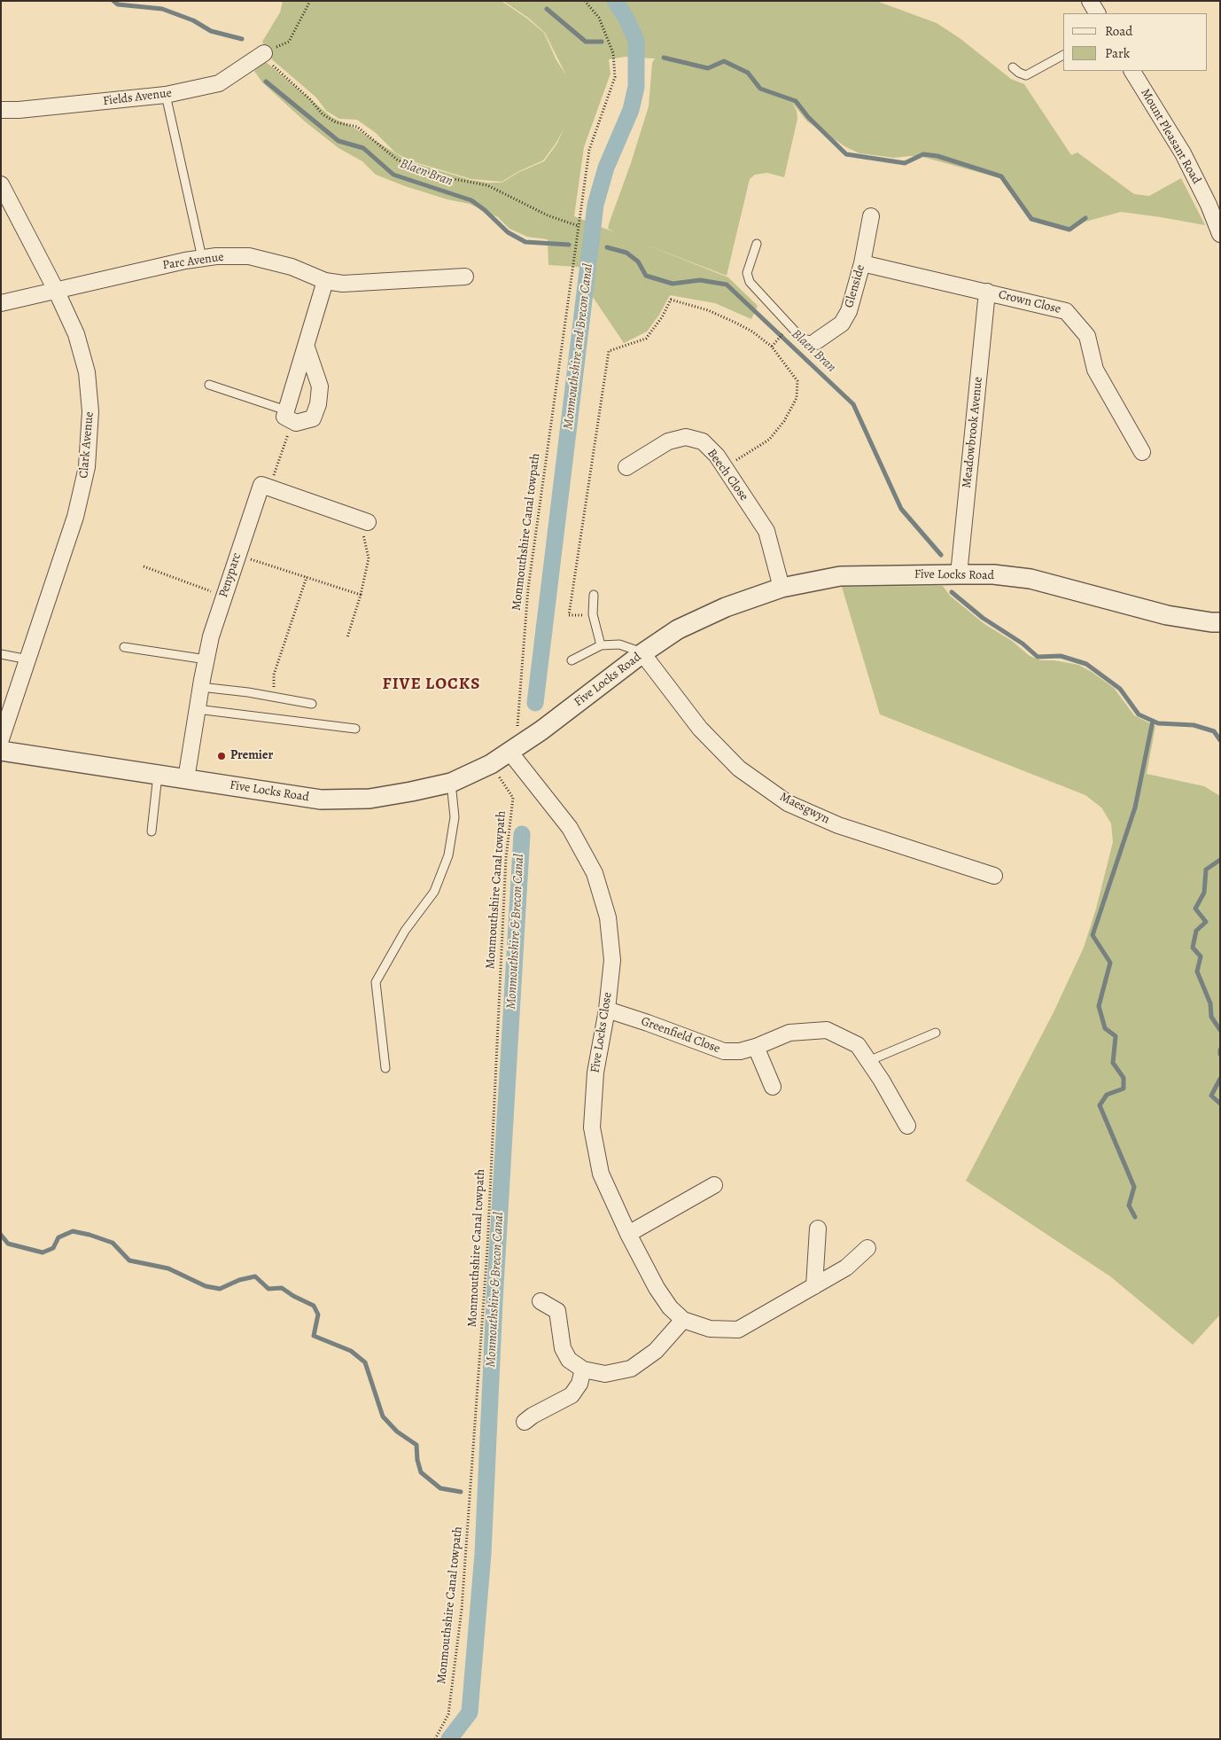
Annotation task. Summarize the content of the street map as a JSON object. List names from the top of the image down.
{
  "streets": {
    "street": [
      "Fields Avenue",
      "Mount Pleasant Road",
      "Parc Avenue",
      "Glenside",
      "Crown Close",
      "Meadowbrook Avenue",
      "Clark Avenue",
      "Beech Close",
      "Penyparc",
      "Five Locks Road",
      "Maesgwyn",
      "Five Locks Close",
      "Greenfield Close"
    ],
    "path": ["Monmouthshire Canal towpath"]
  },
  "crossings": [
    ["Parc Avenue", "Clark Avenue"],
    ["Glenside", "Crown Close"],
    ["Crown Close", "Meadowbrook Avenue"],
    ["Meadowbrook Avenue", "Five Locks Road"],
    ["Beech Close", "Five Locks Road"],
    ["Monmouthshire Canal towpath", "Five Locks Road"],
    ["Penyparc", "Five Locks Road"],
    ["Five Locks Road", "Maesgwyn"],
    ["Five Locks Road", "Five Locks Close"],
    ["Five Locks Close", "Greenfield Close"]
  ],
  "districts": ["FIVE LOCKS"],
  "water": ["Blaen Bran", "Monmouthshire and Brecon Canal", "Monmouthshire & Brecon Canal"],
  "places": ["Premier"],
  "legend": ["Road", "Park"]
}
